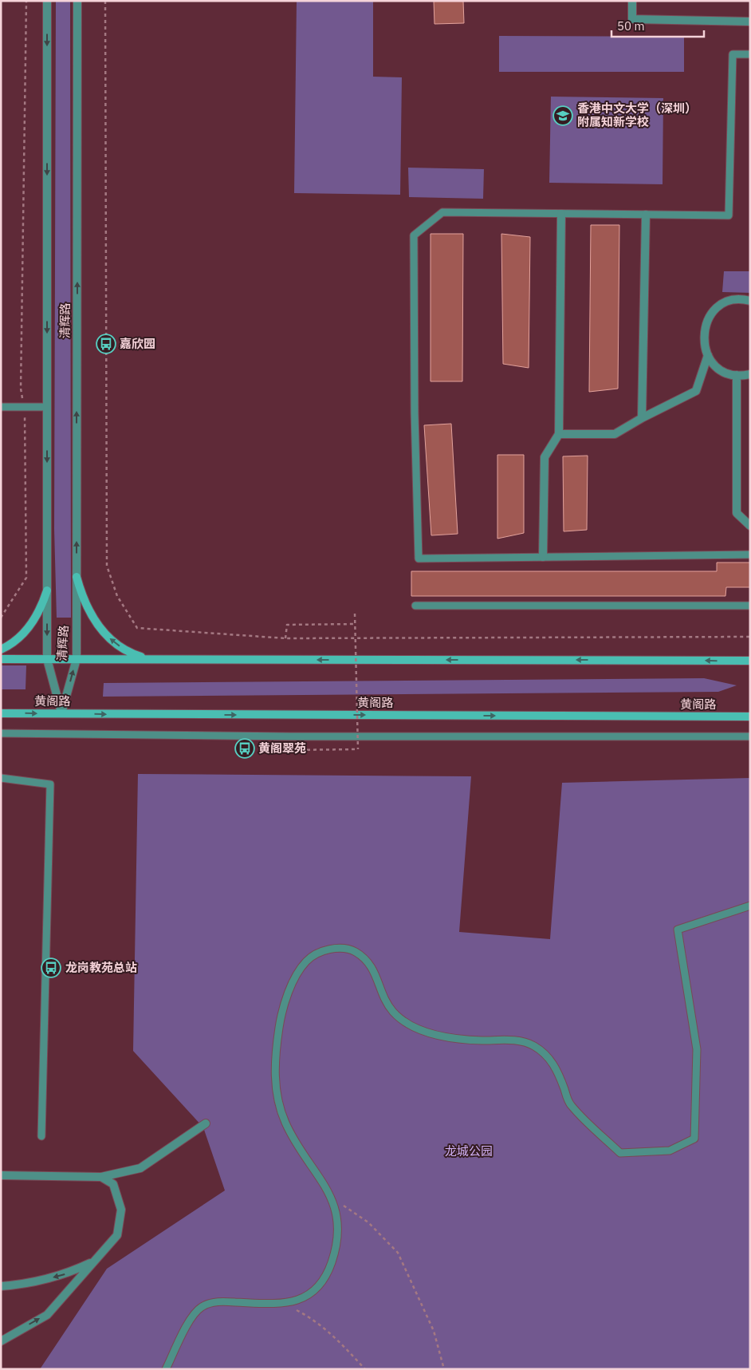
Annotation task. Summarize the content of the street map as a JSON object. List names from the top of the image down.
{
  "streets": {
    "main road": ["黄阁路"],
    "street": ["清辉路"]
  },
  "crossings": [
    ["清辉路", "黄阁路"]
  ],
  "parks": ["龙城公园"],
  "places": {
    "school or university": ["香港中文大学（深圳） 附属知新学校"],
    "bus stop": ["嘉欣园", "黄阁翠苑", "龙岗教苑总站"]
  },
  "scale_bar": "50 m"
}
